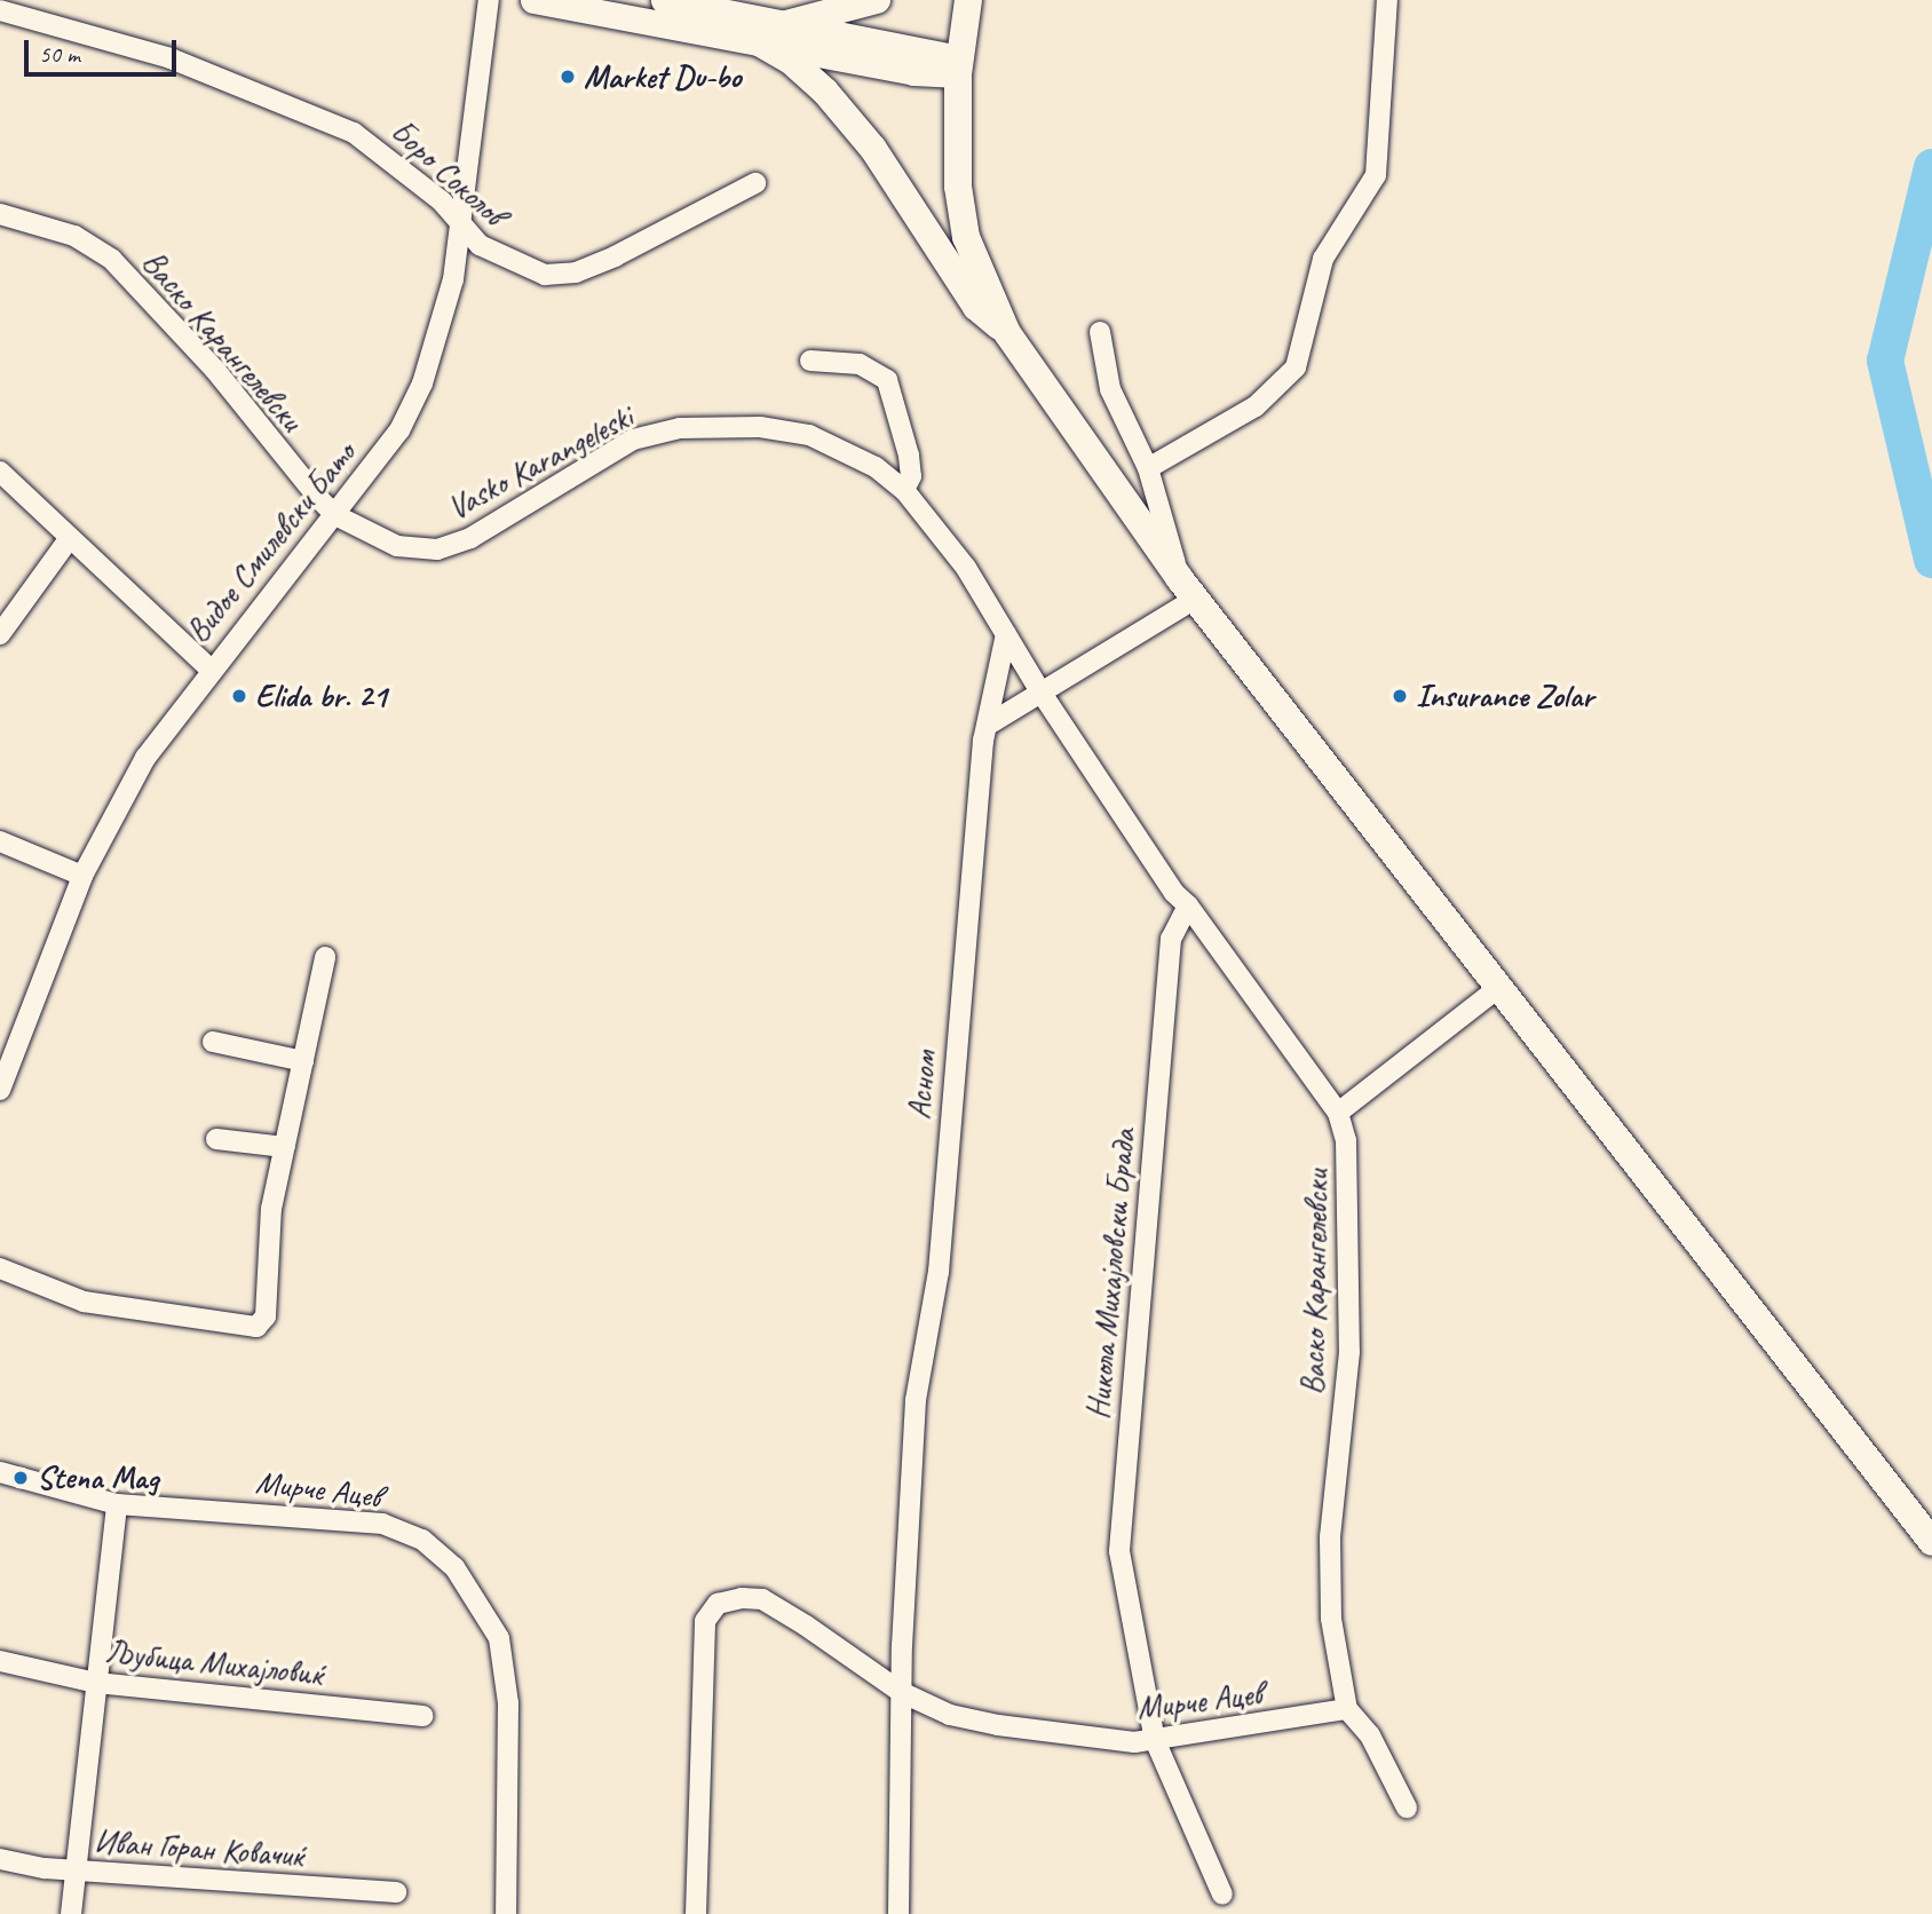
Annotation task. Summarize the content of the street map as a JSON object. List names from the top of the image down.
{
  "streets": {
    "street": [
      "Боро Соколов",
      "Васко Карангелевски",
      "Vasko Karangeleski",
      "Видое Смилевски Бато",
      "Асном",
      "Никола Михајловски Брада",
      "Мирче Ацев",
      "Љубица Михајловиќ",
      "Иван Горан Ковачиќ"
    ]
  },
  "crossings": [
    ["Боро Соколов", "Видое Смилевски Бато"],
    ["Васко Карангелевски", "Vasko Karangeleski"],
    ["Васко Карангелевски", "Видое Смилевски Бато"],
    ["Васко Карангелевски", "Никола Михајловски Брада"],
    ["Васко Карангелевски", "Мирче Ацев"],
    ["Vasko Karangeleski", "Видое Смилевски Бато"],
    ["Vasko Karangeleski", "Асном"],
    ["Асном", "Мирче Ацев"],
    ["Никола Михајловски Брада", "Мирче Ацев"]
  ],
  "places": [
    "Market Du-bo",
    "Elida br. 21",
    "Insurance Zolar",
    "Stena Mag"
  ],
  "scale_bar": "50 m"
}
